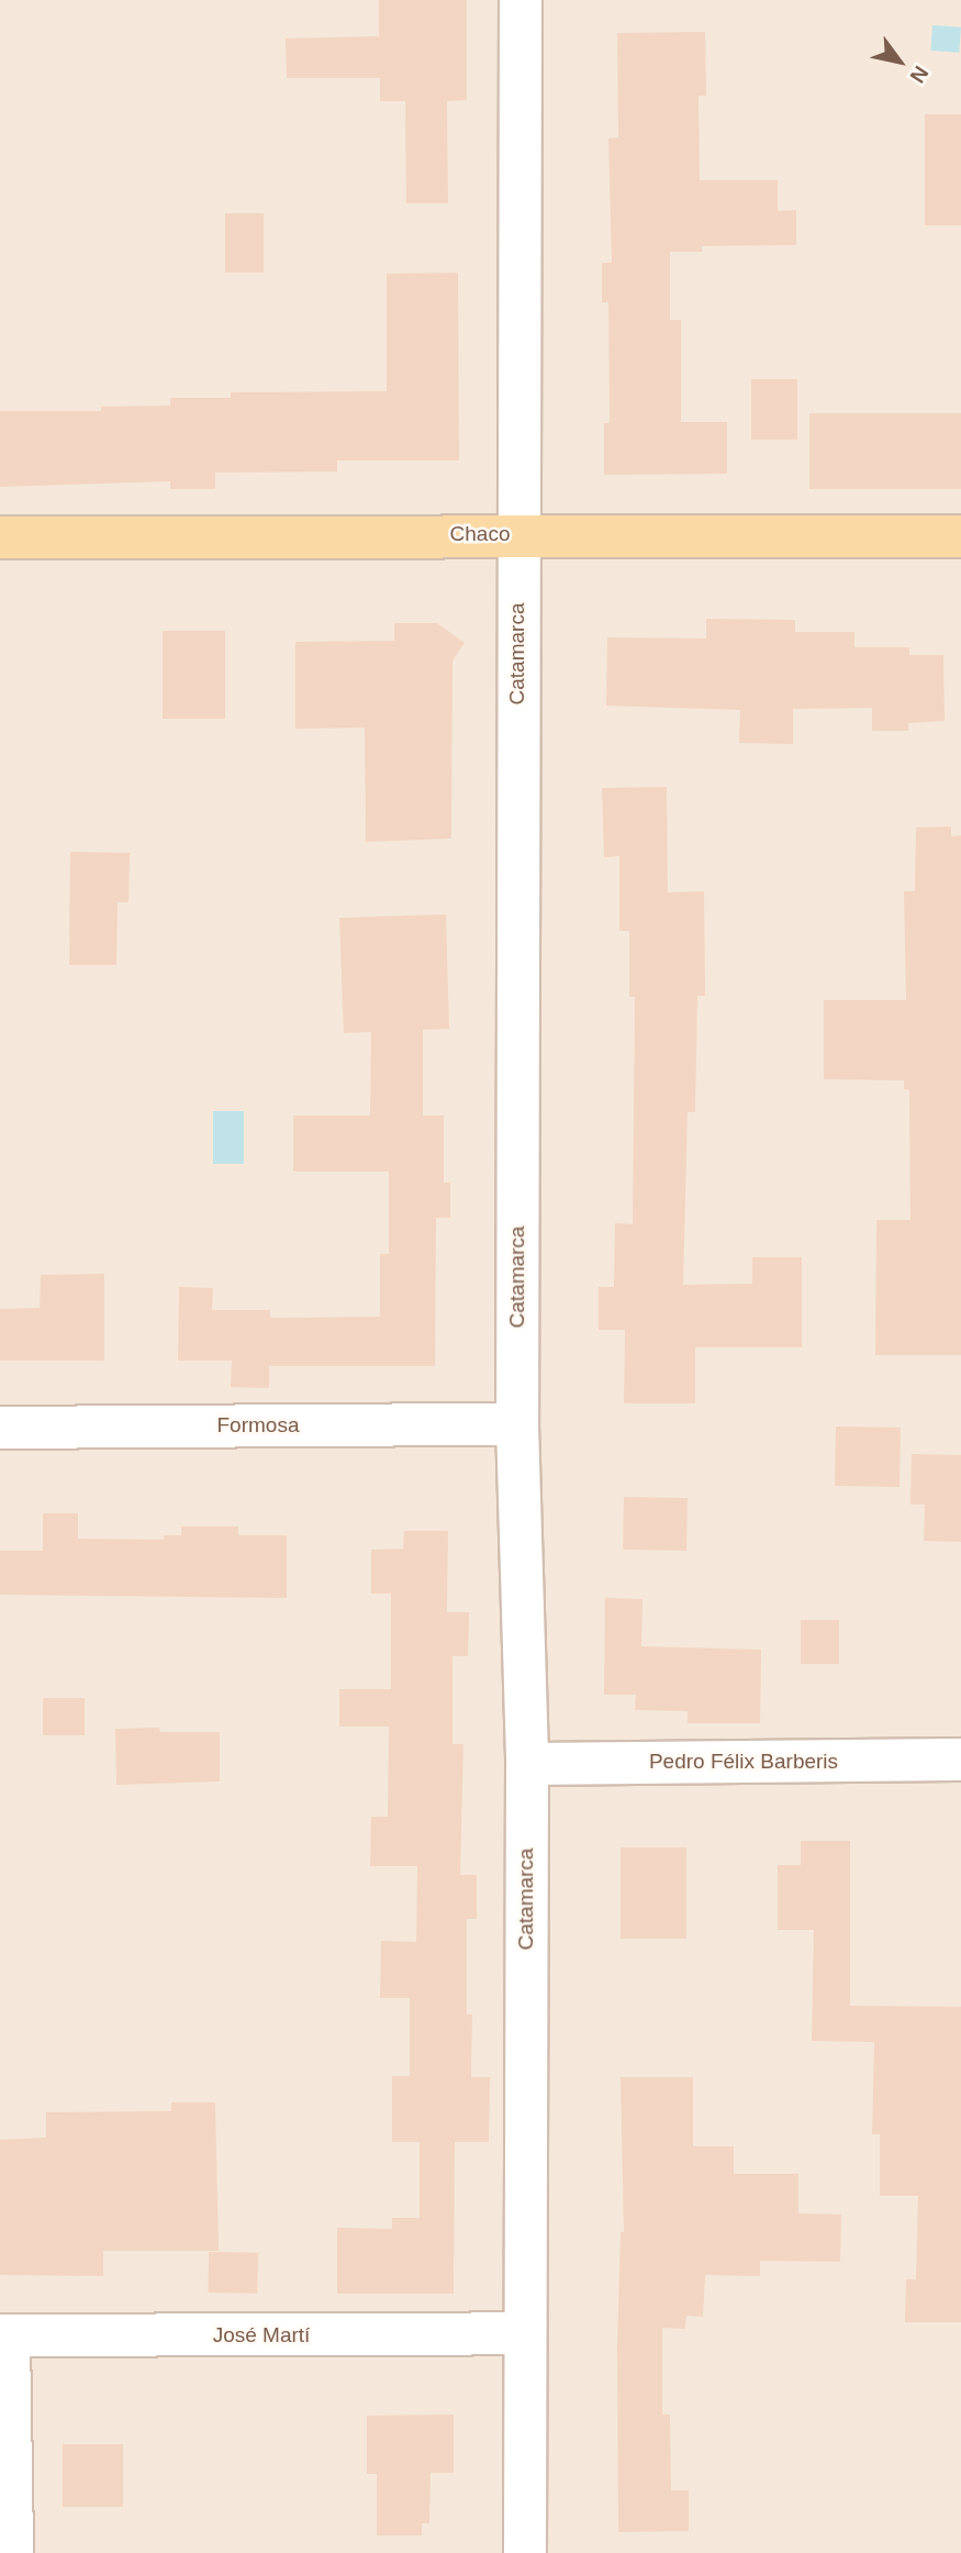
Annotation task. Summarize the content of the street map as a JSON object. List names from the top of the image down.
{
  "streets": {
    "main road": ["Chaco"],
    "street": [
      "Catamarca",
      "Formosa",
      "Pedro Félix Barberis",
      "José Martí"
    ]
  },
  "crossings": [
    ["Chaco", "Catamarca"],
    ["Catamarca", "Formosa"],
    ["Catamarca", "Pedro Félix Barberis"],
    ["Catamarca", "José Martí"]
  ],
  "north": "bottom right"
}
